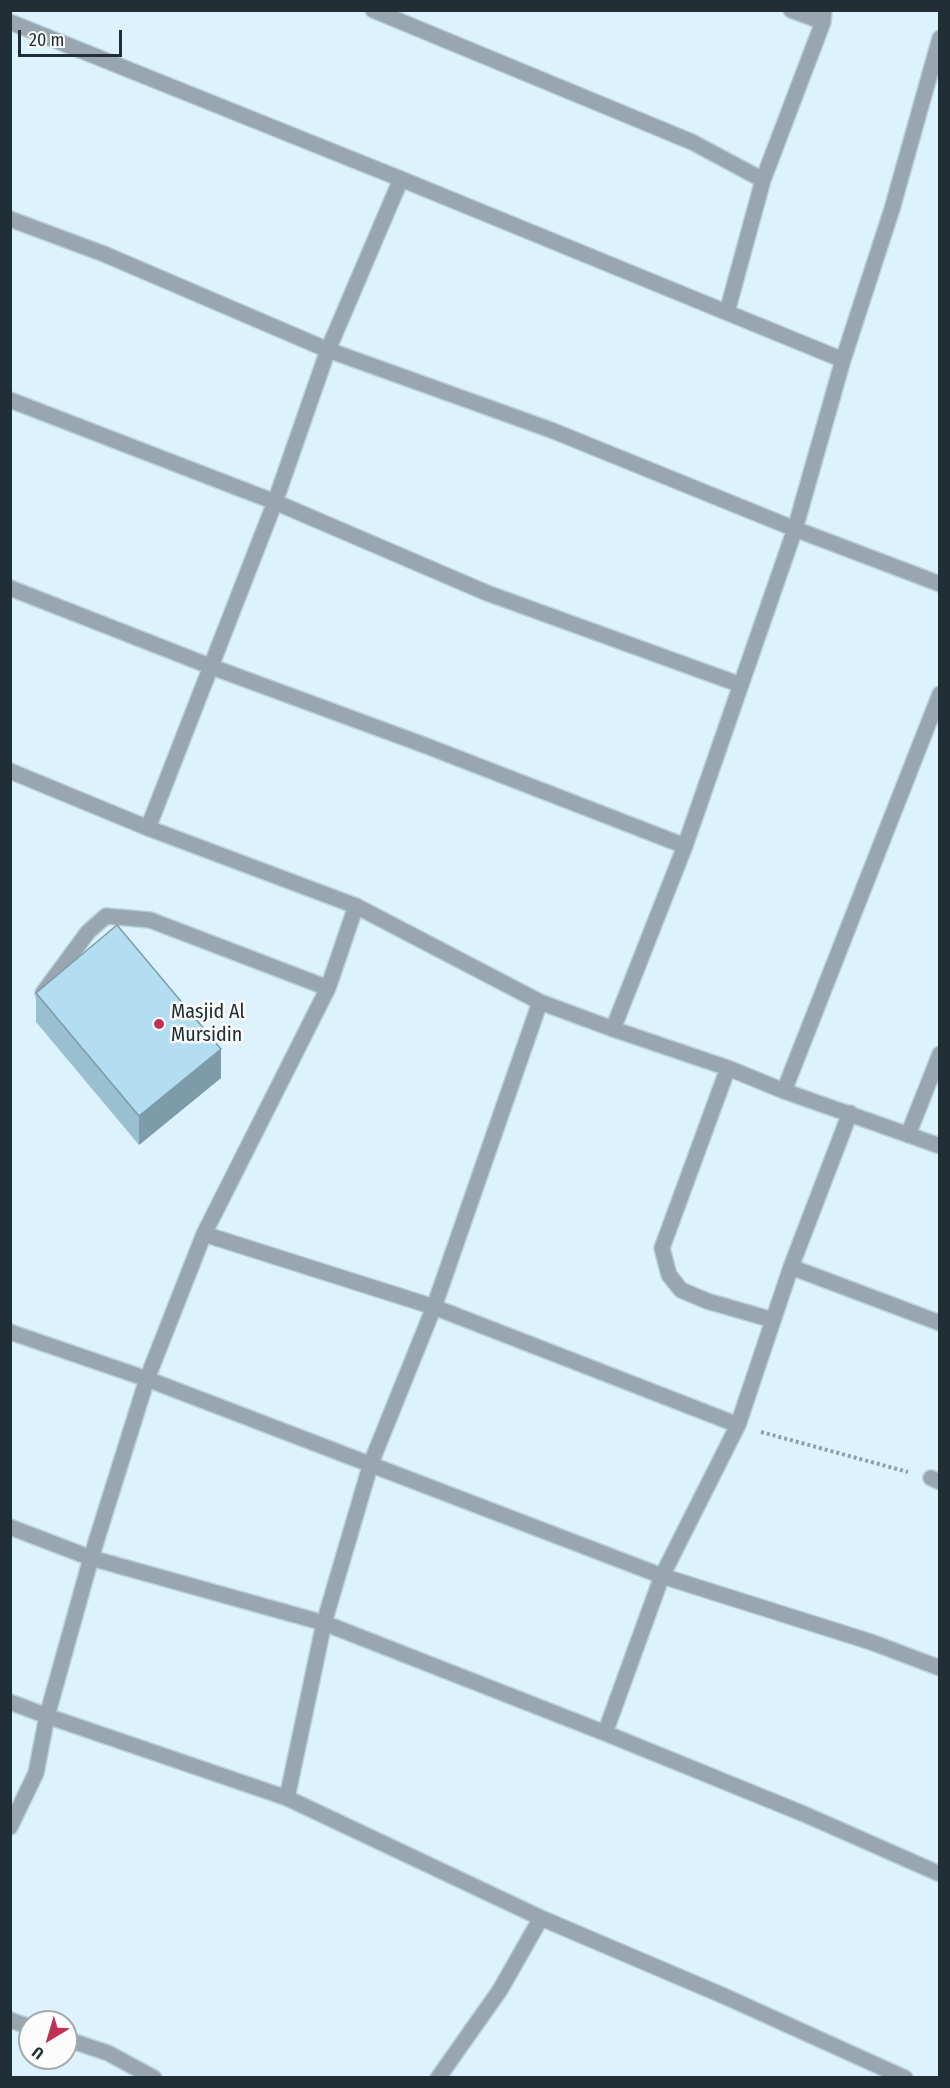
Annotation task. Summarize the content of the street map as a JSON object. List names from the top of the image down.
{
  "places": ["Masjid Al Mursidin"],
  "scale_bar": "20 m",
  "north": "bottom left"
}
